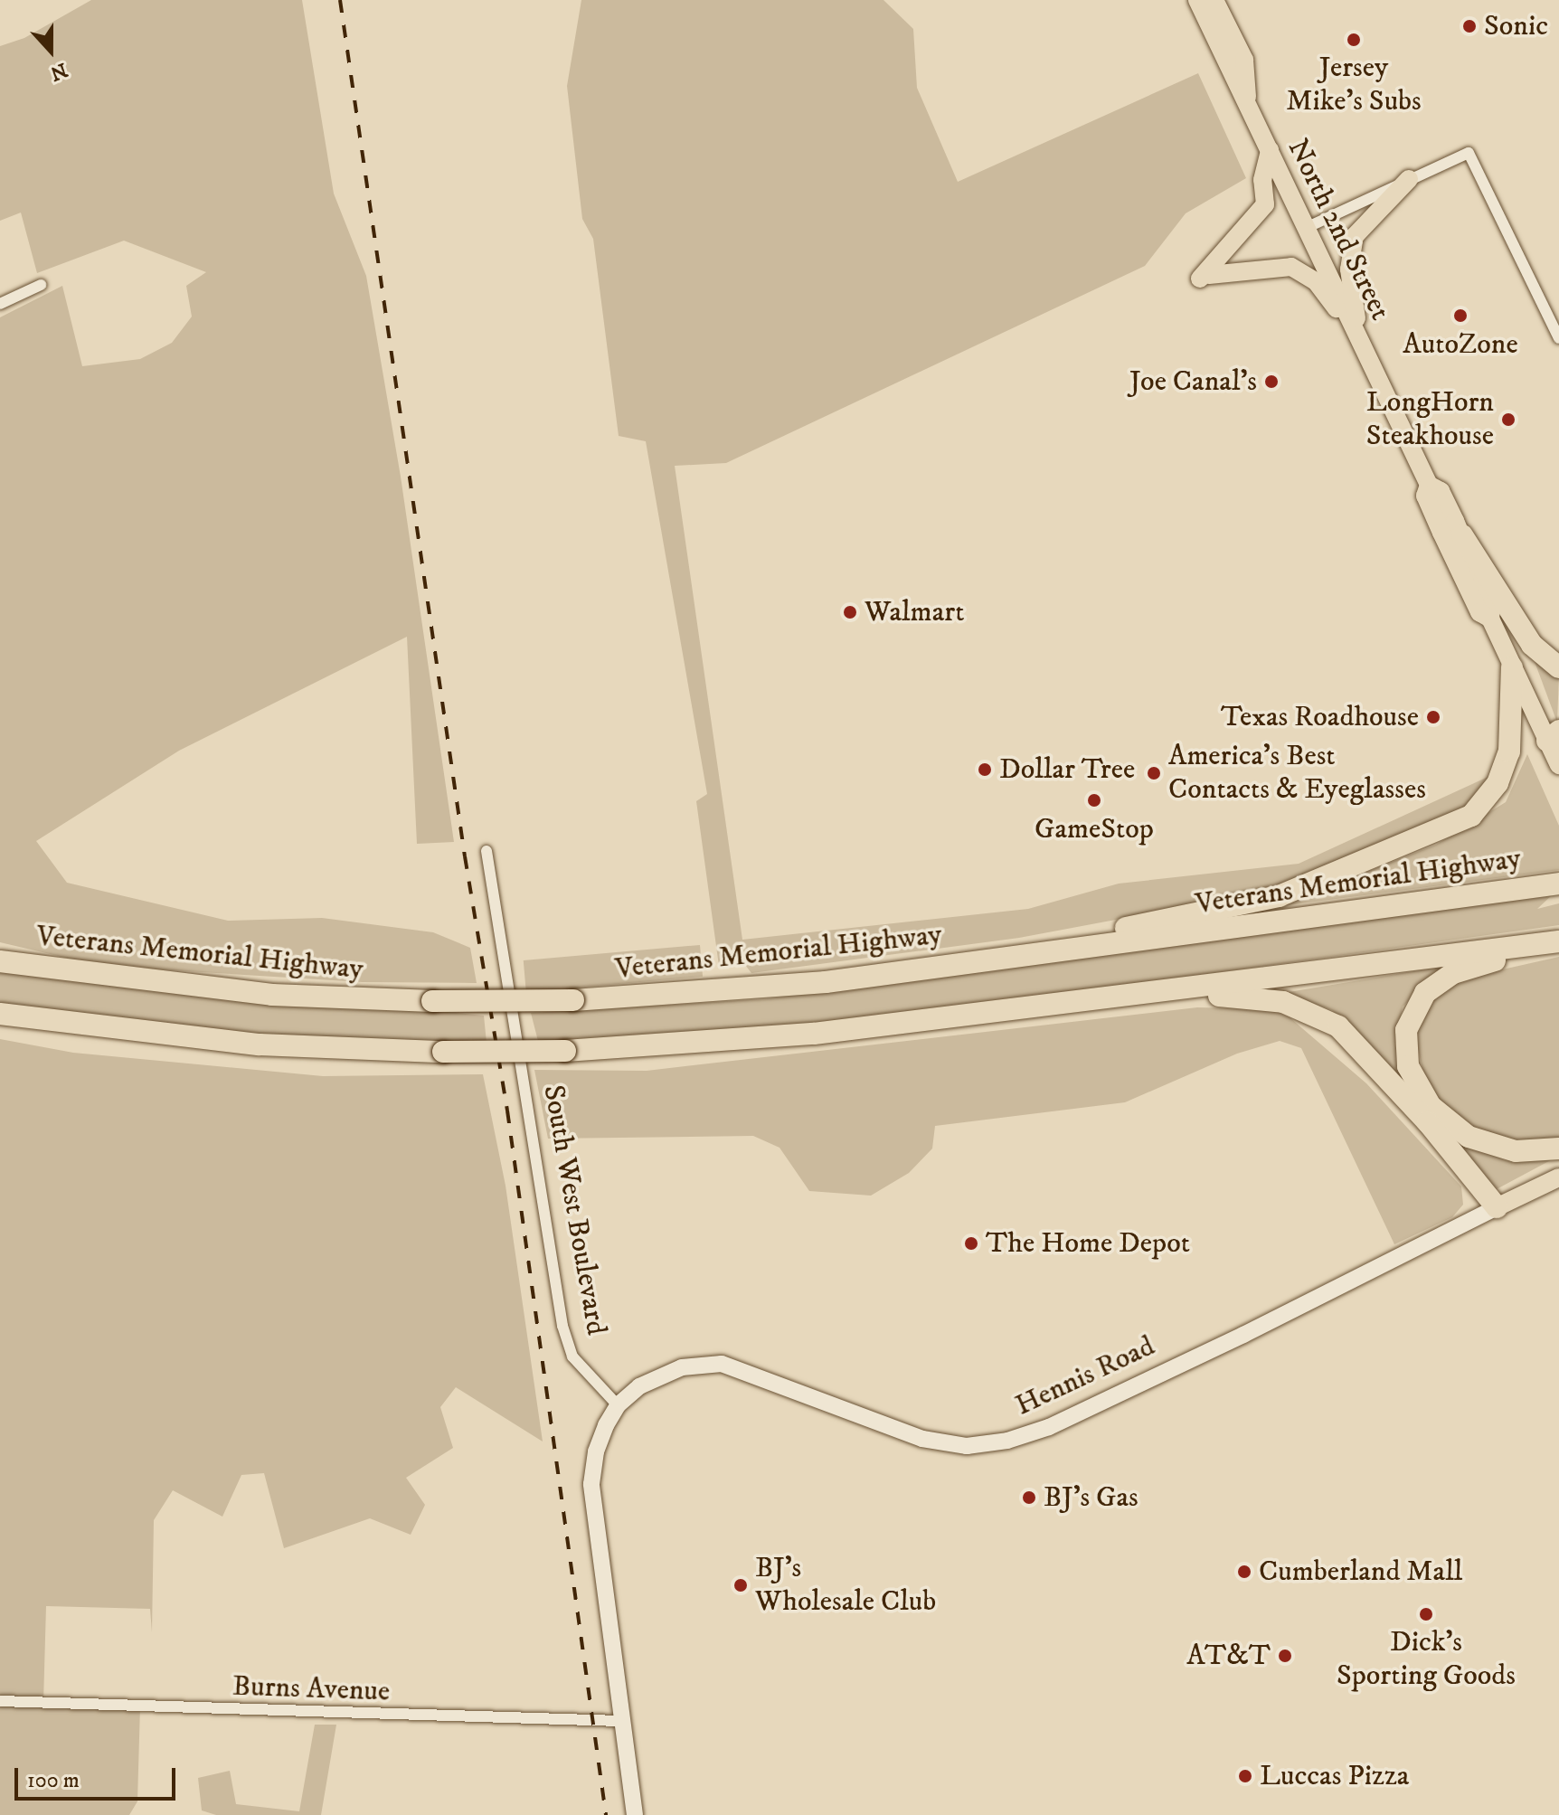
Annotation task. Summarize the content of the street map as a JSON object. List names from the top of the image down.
{
  "streets": {
    "highway": ["Veterans Memorial Highway"],
    "main road": ["North 2nd Street", "Hennis Road"],
    "street": ["South West Boulevard", "Burns Avenue"]
  },
  "crossings": [
    ["South West Boulevard", "Hennis Road"]
  ],
  "places": [
    "Sonic",
    "Jersey Mike's Subs",
    "AutoZone",
    "Joe Canal's",
    "LongHorn Steakhouse",
    "Walmart",
    "Texas Roadhouse",
    "Dollar Tree",
    "America's Best Contacts & Eyeglasses",
    "GameStop",
    "The Home Depot",
    "BJ's Gas",
    "Cumberland Mall",
    "BJ's Wholesale Club",
    "Dick's Sporting Goods",
    "AT&T",
    "Luccas Pizza"
  ],
  "scale_bar": "100 m",
  "north": "bottom"
}
